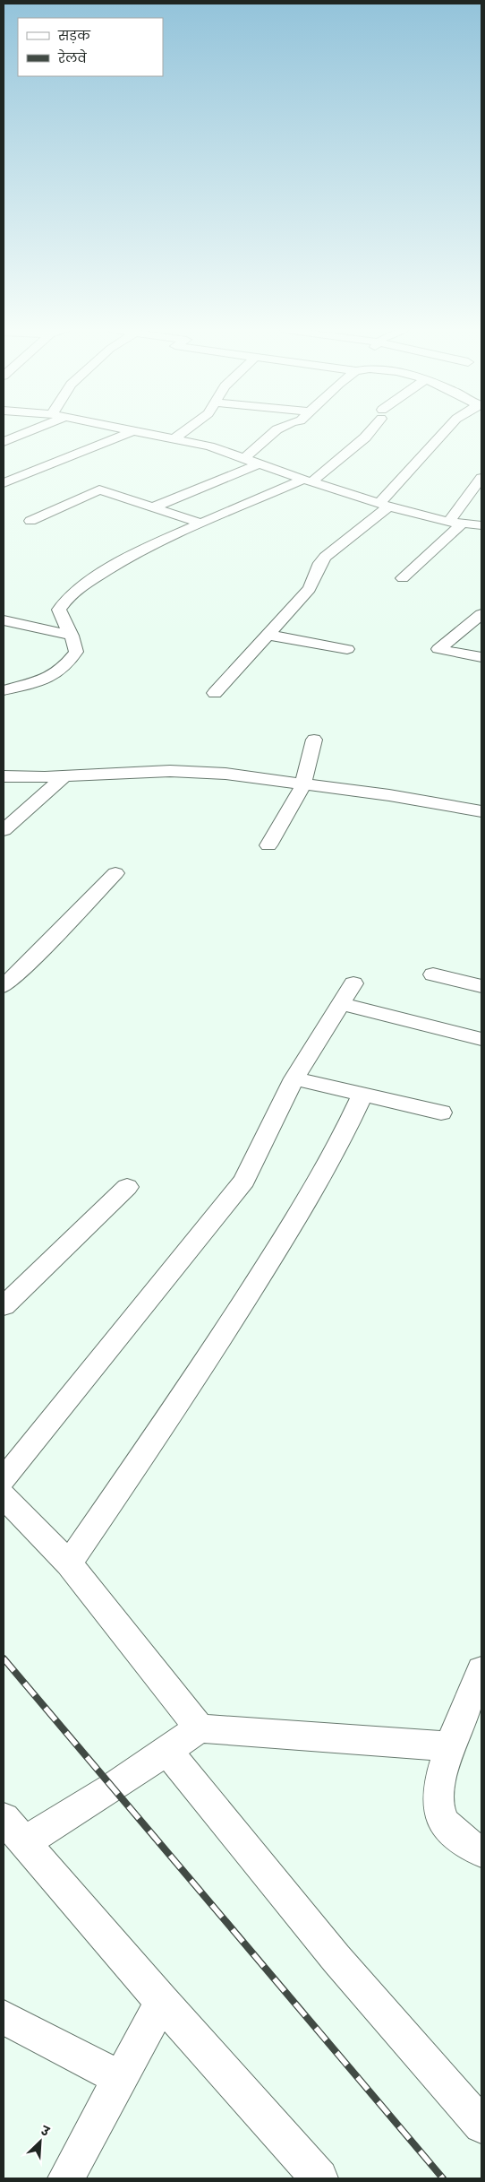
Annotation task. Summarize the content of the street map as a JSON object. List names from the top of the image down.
{
  "legend": ["सड़क", "रेलवे"],
  "north": "top right"
}
